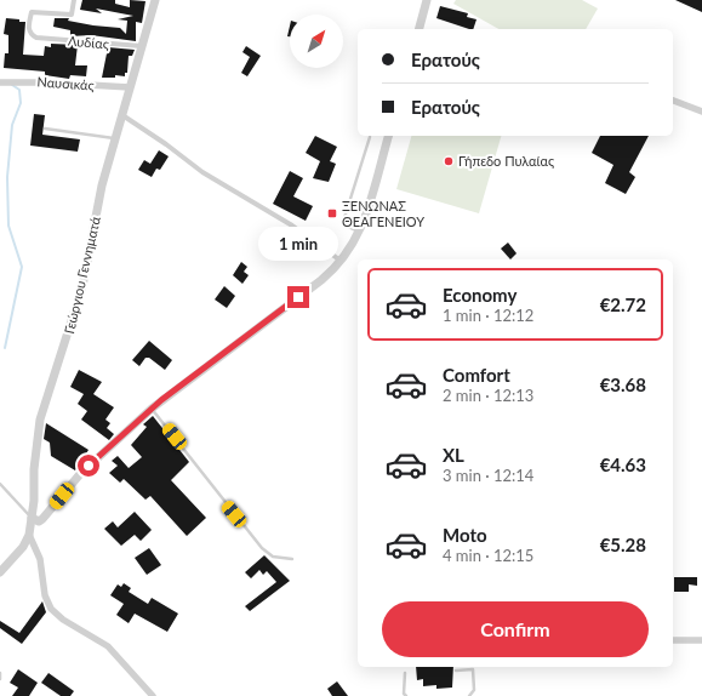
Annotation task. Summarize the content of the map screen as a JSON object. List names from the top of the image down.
{
  "streets": {
    "street": ["Λυδίας", "Ναυσικάς", "Γεώργιου Γεννηματά"]
  },
  "crossings": [
    ["Λυδίας", "Γεώργιου Γεννηματά"],
    ["Ναυσικάς", "Γεώργιου Γεννηματά"]
  ],
  "places": {
    "other": ["Γήπεδο Πυλαίας"],
    "transit": ["ΞΕΝΩΝΑΣ ΘΕΑΓΕΝΕΙΟΥ"]
  },
  "north": "top right",
  "page": {
    "banner": ["Ερατούς", "Ερατούς"],
    "bubble": "1 min",
    "list": [
      {
        "name": "Economy",
        "note": "1 min · 12:12",
        "value": "€2.72"
      },
      {
        "name": "Comfort",
        "note": "2 min · 12:13",
        "value": "€3.68"
      },
      {
        "name": "XL",
        "note": "3 min · 12:14",
        "value": "€4.63"
      },
      {
        "name": "Moto",
        "note": "4 min · 12:15",
        "value": "€5.28"
      }
    ],
    "buttons": "Confirm"
  }
}
